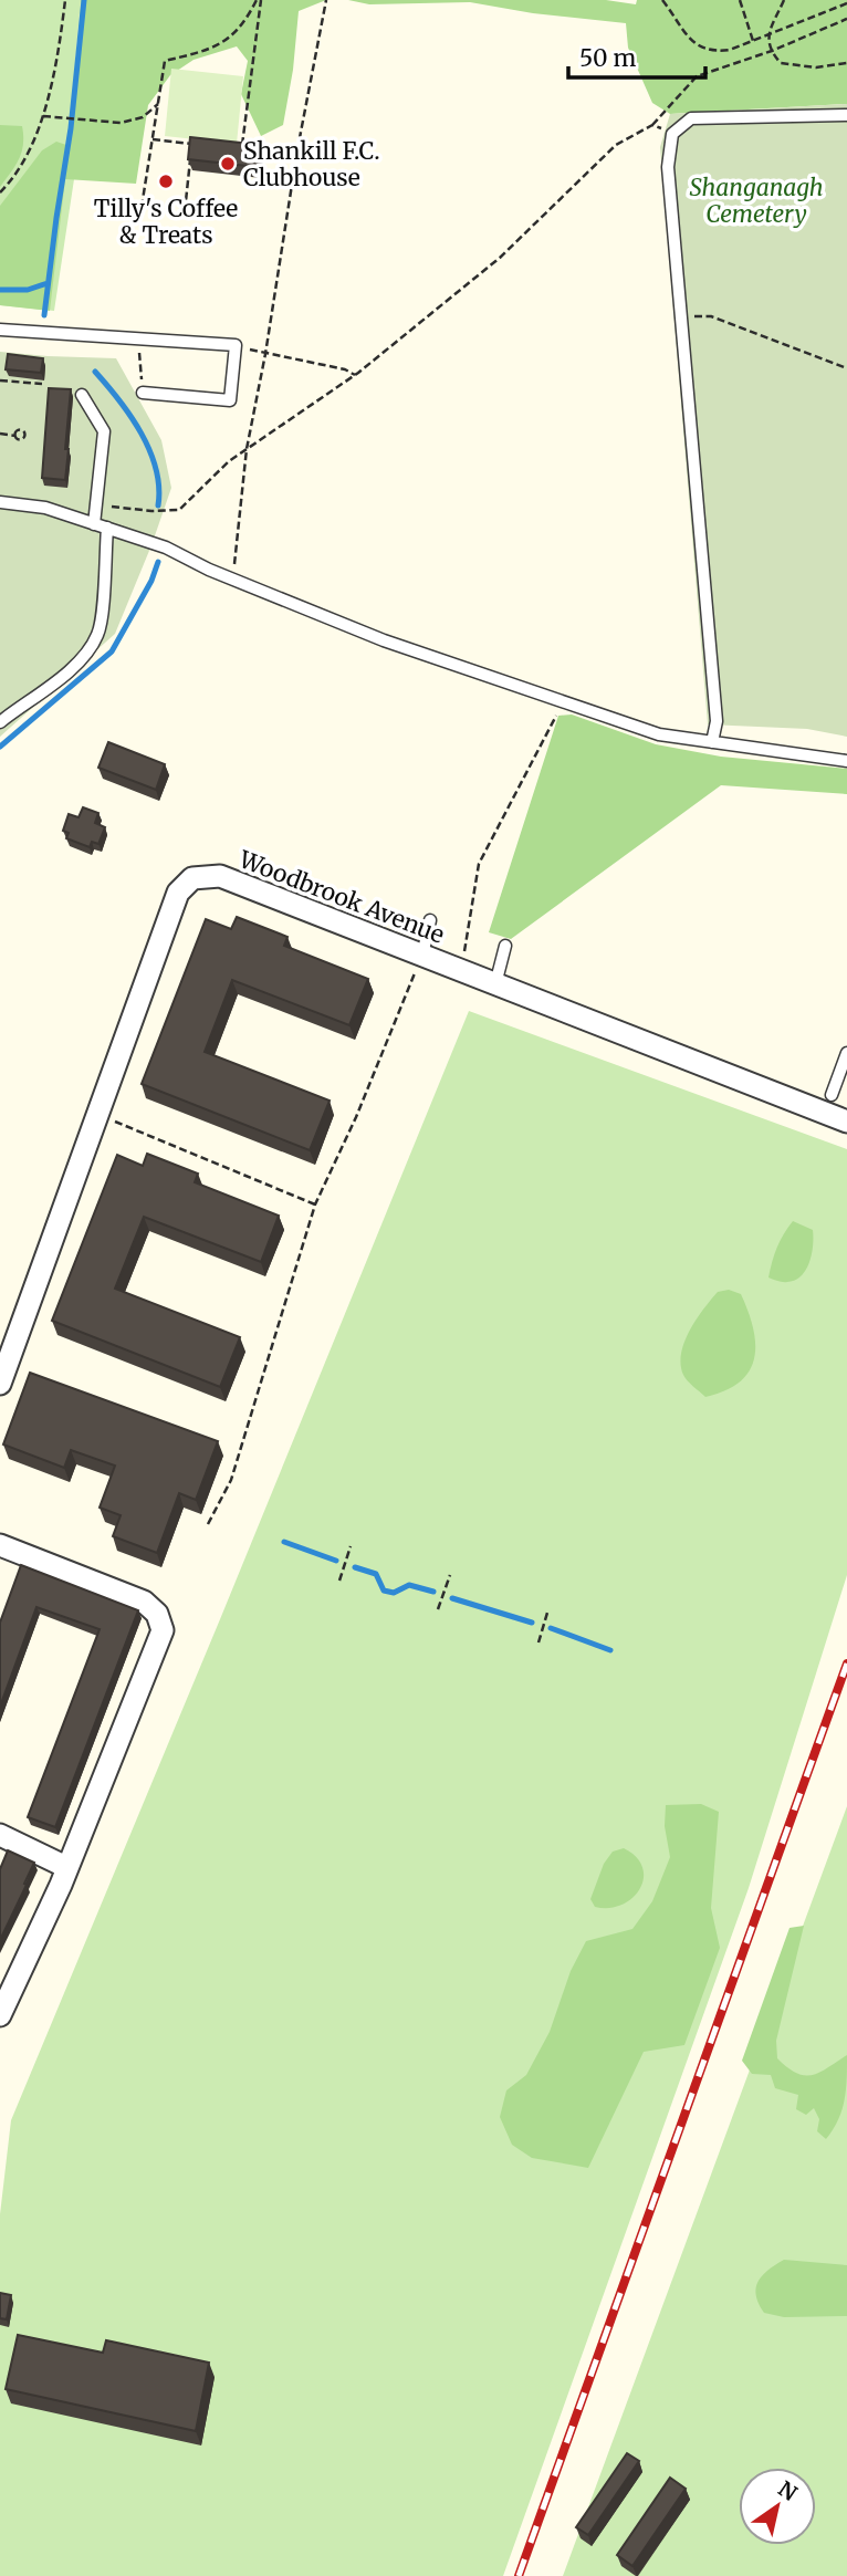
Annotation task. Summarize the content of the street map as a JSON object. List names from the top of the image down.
{
  "streets": {
    "street": ["Woodbrook Avenue"]
  },
  "parks": ["Shanganagh Cemetery"],
  "places": ["Shankill F.C. Clubhouse", "Tilly's Coffee & Treats"],
  "scale_bar": "50 m",
  "north": "top right"
}
